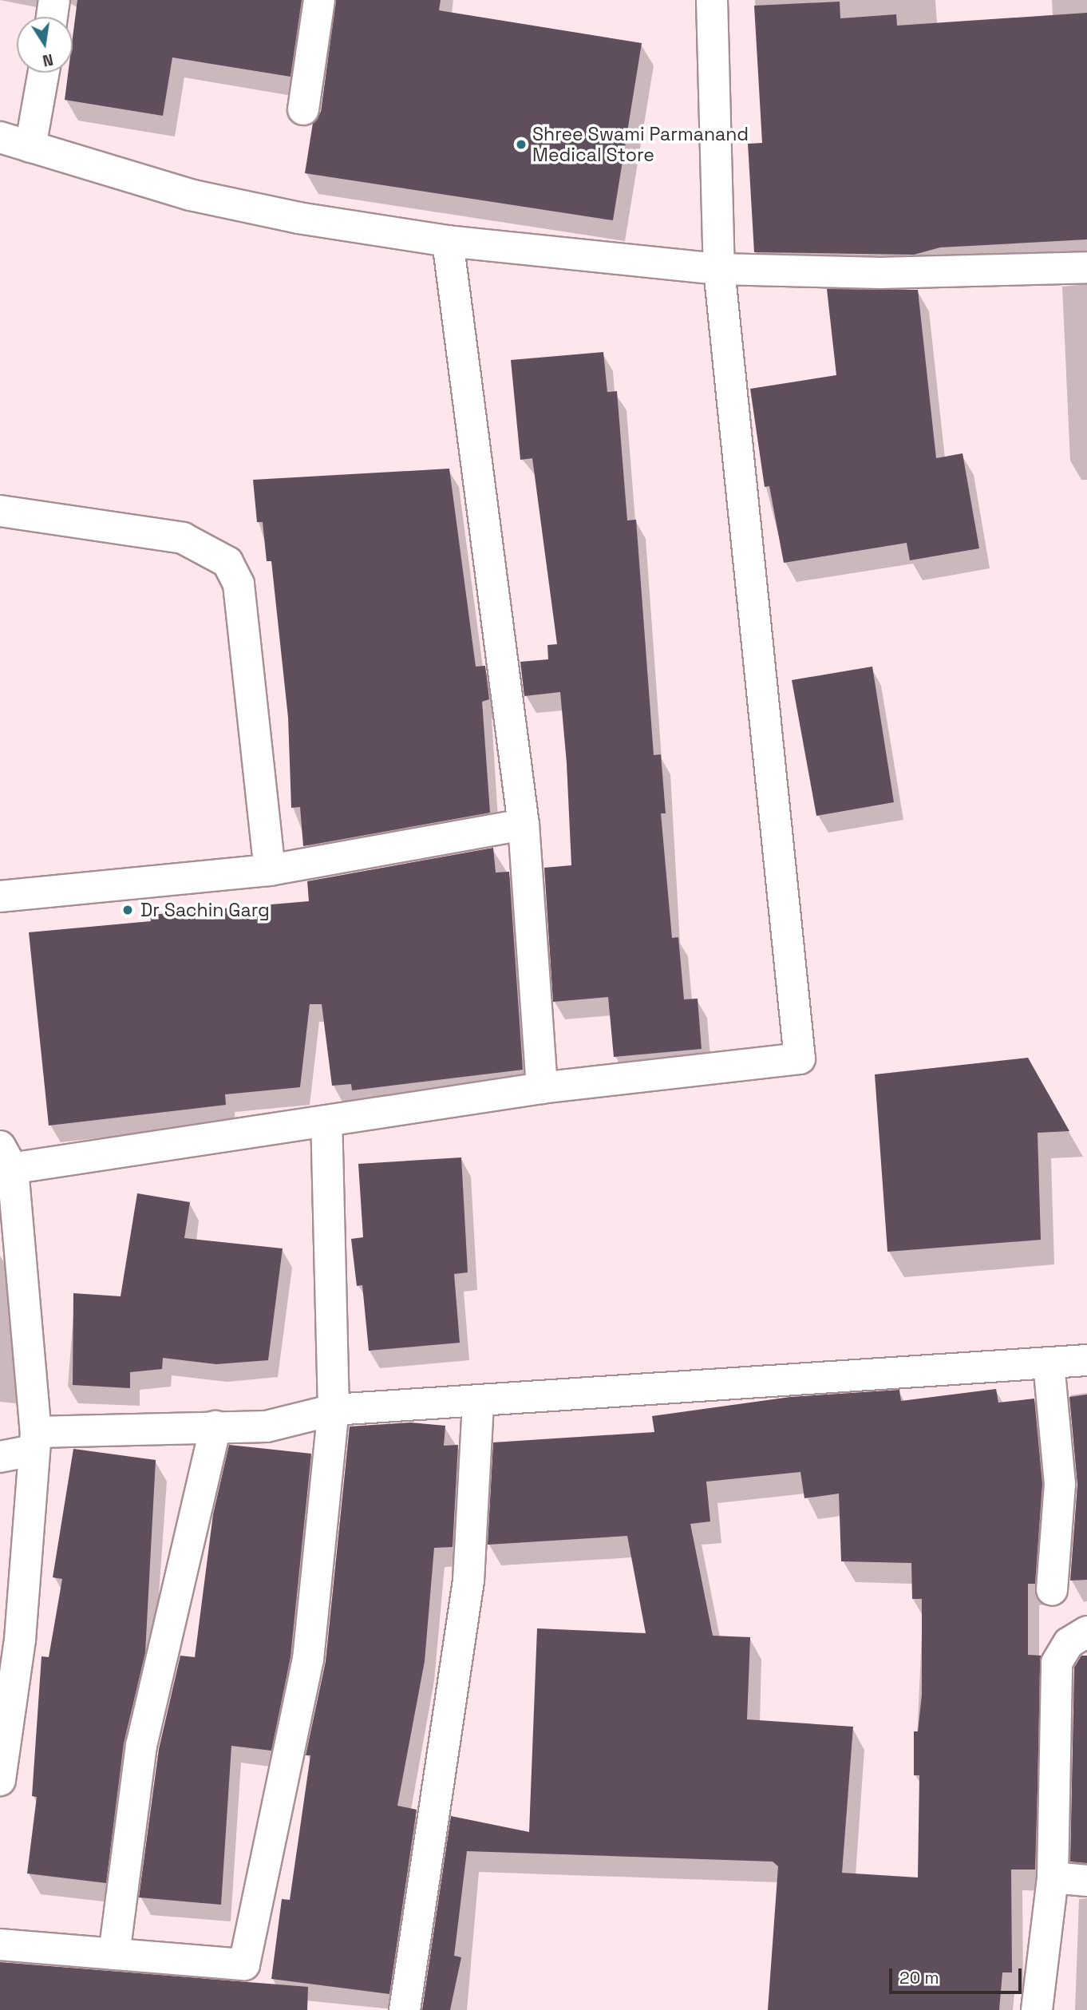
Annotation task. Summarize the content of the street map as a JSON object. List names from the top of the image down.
{
  "places": ["Shree Swami Parmanand Medical Store", "Dr Sachin Garg"],
  "scale_bar": "20 m",
  "north": "bottom"
}
